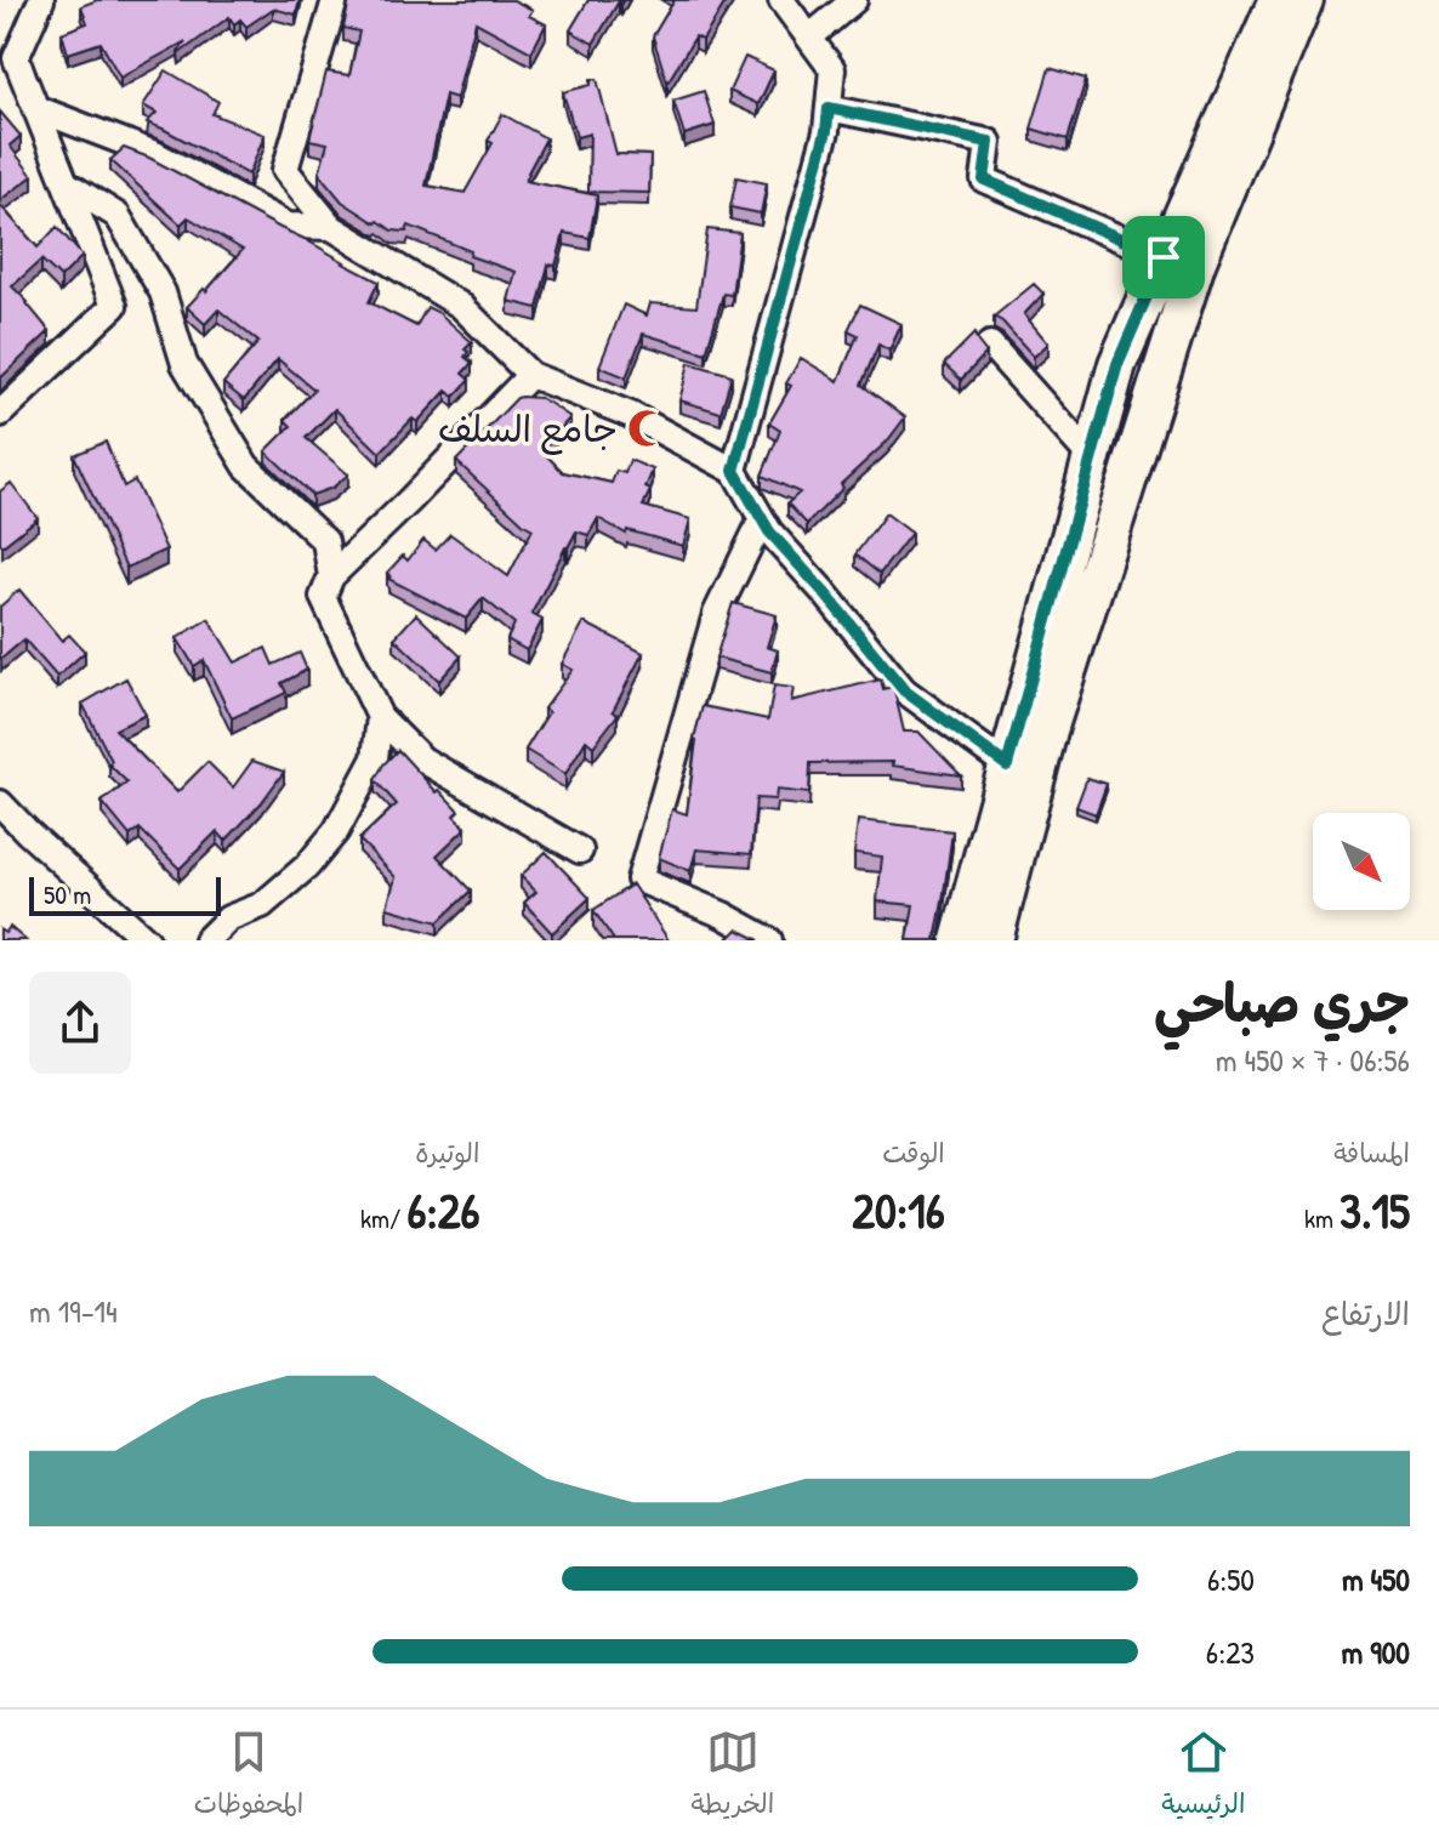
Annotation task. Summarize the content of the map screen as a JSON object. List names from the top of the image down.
{
  "places": {
    "mosque": ["جامع السلف"]
  },
  "scale_bar": "50 m",
  "north": "bottom right",
  "page": {
    "scale": "50 m",
    "heading": ["جري صباحي", "06:56 · 7 × 450 m"],
    "stats": [
      ["المسافة", "3.15 km"],
      ["الوقت", "20:16"],
      ["الوتيرة", "6:26 /km"]
    ],
    "chart": ["الارتفاع", "14–19 m"],
    "list": [
      {
        "name": "450 m",
        "note": "6:50"
      },
      {
        "name": "900 m",
        "note": "6:23"
      }
    ],
    "tabs": ["الرئيسية", "الخريطة", "المحفوظات"]
  }
}
